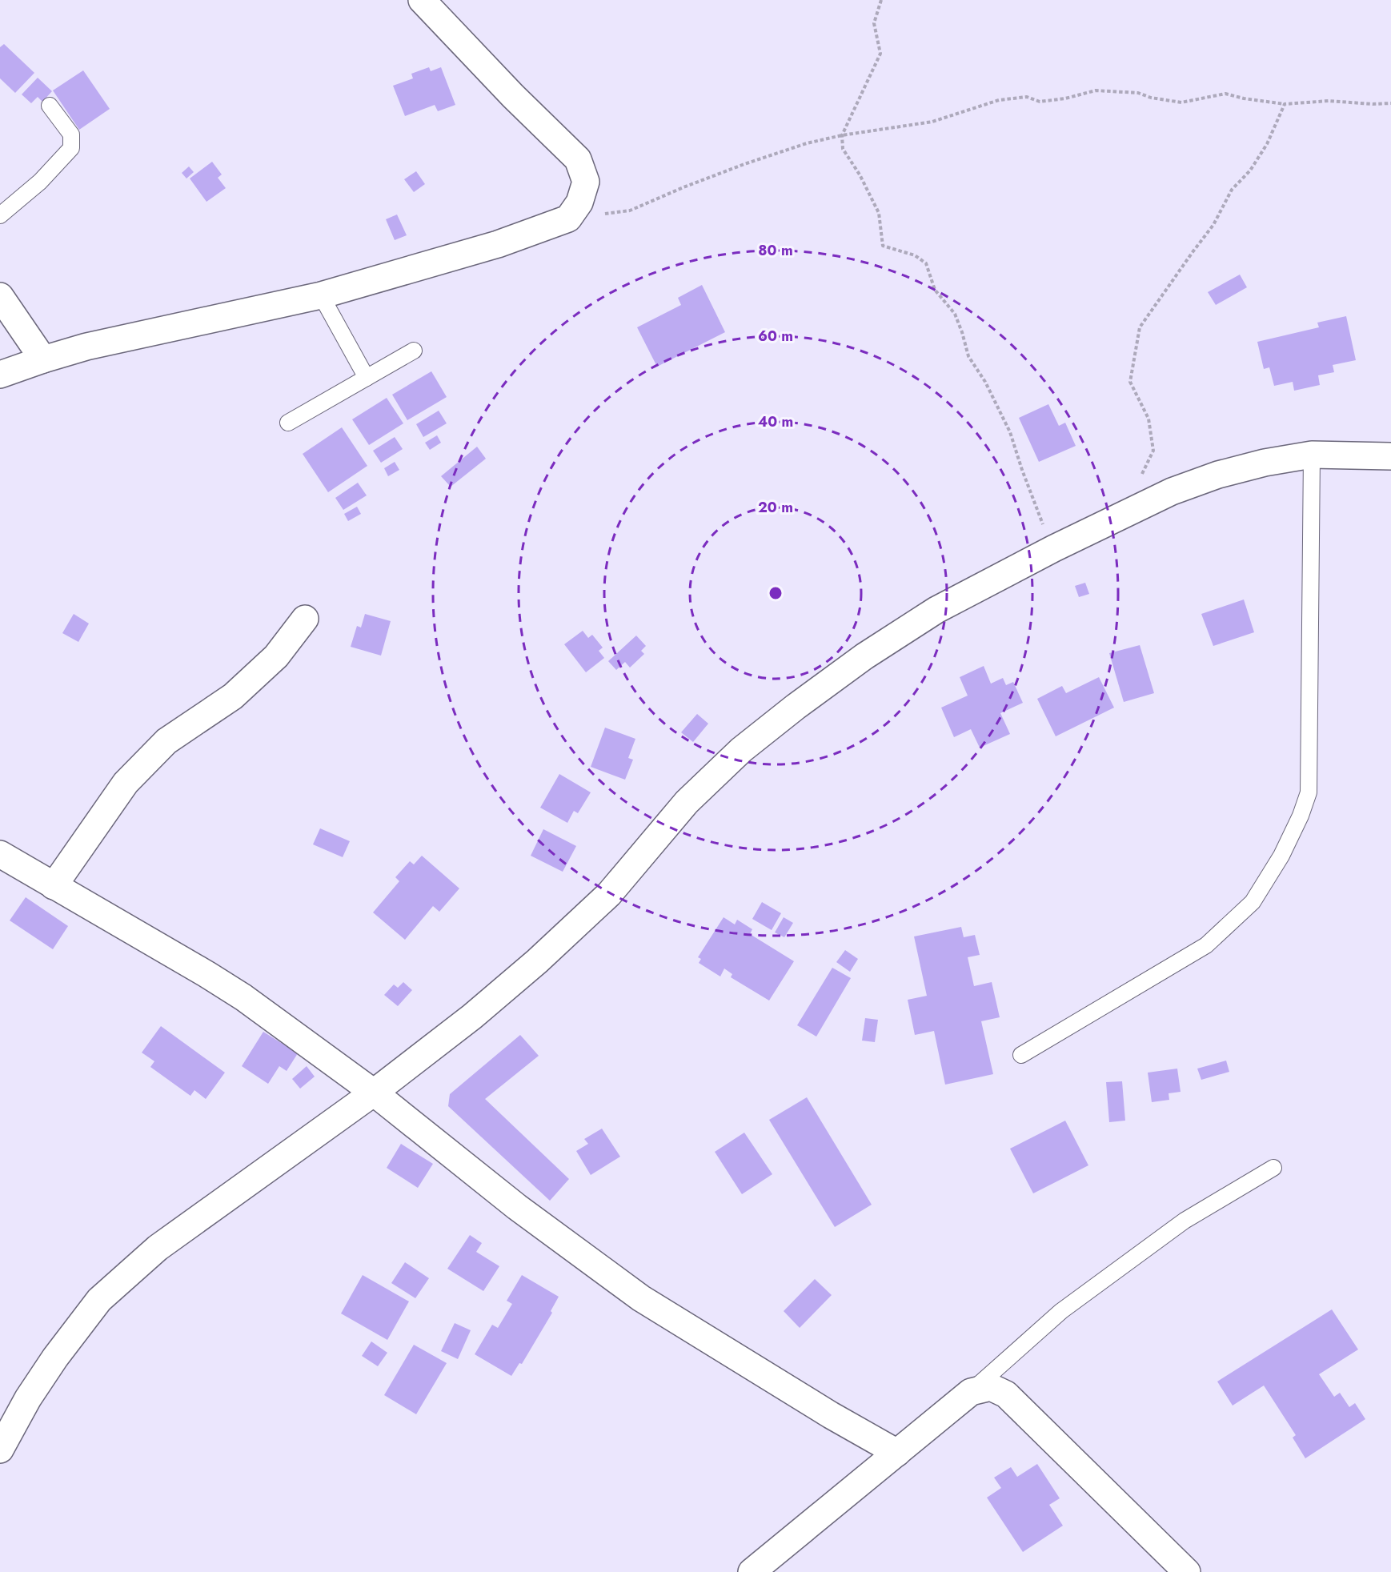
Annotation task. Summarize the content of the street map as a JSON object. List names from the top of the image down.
{
  "rings": [
    "80 m",
    "60 m",
    "40 m",
    "20 m"
  ]
}
